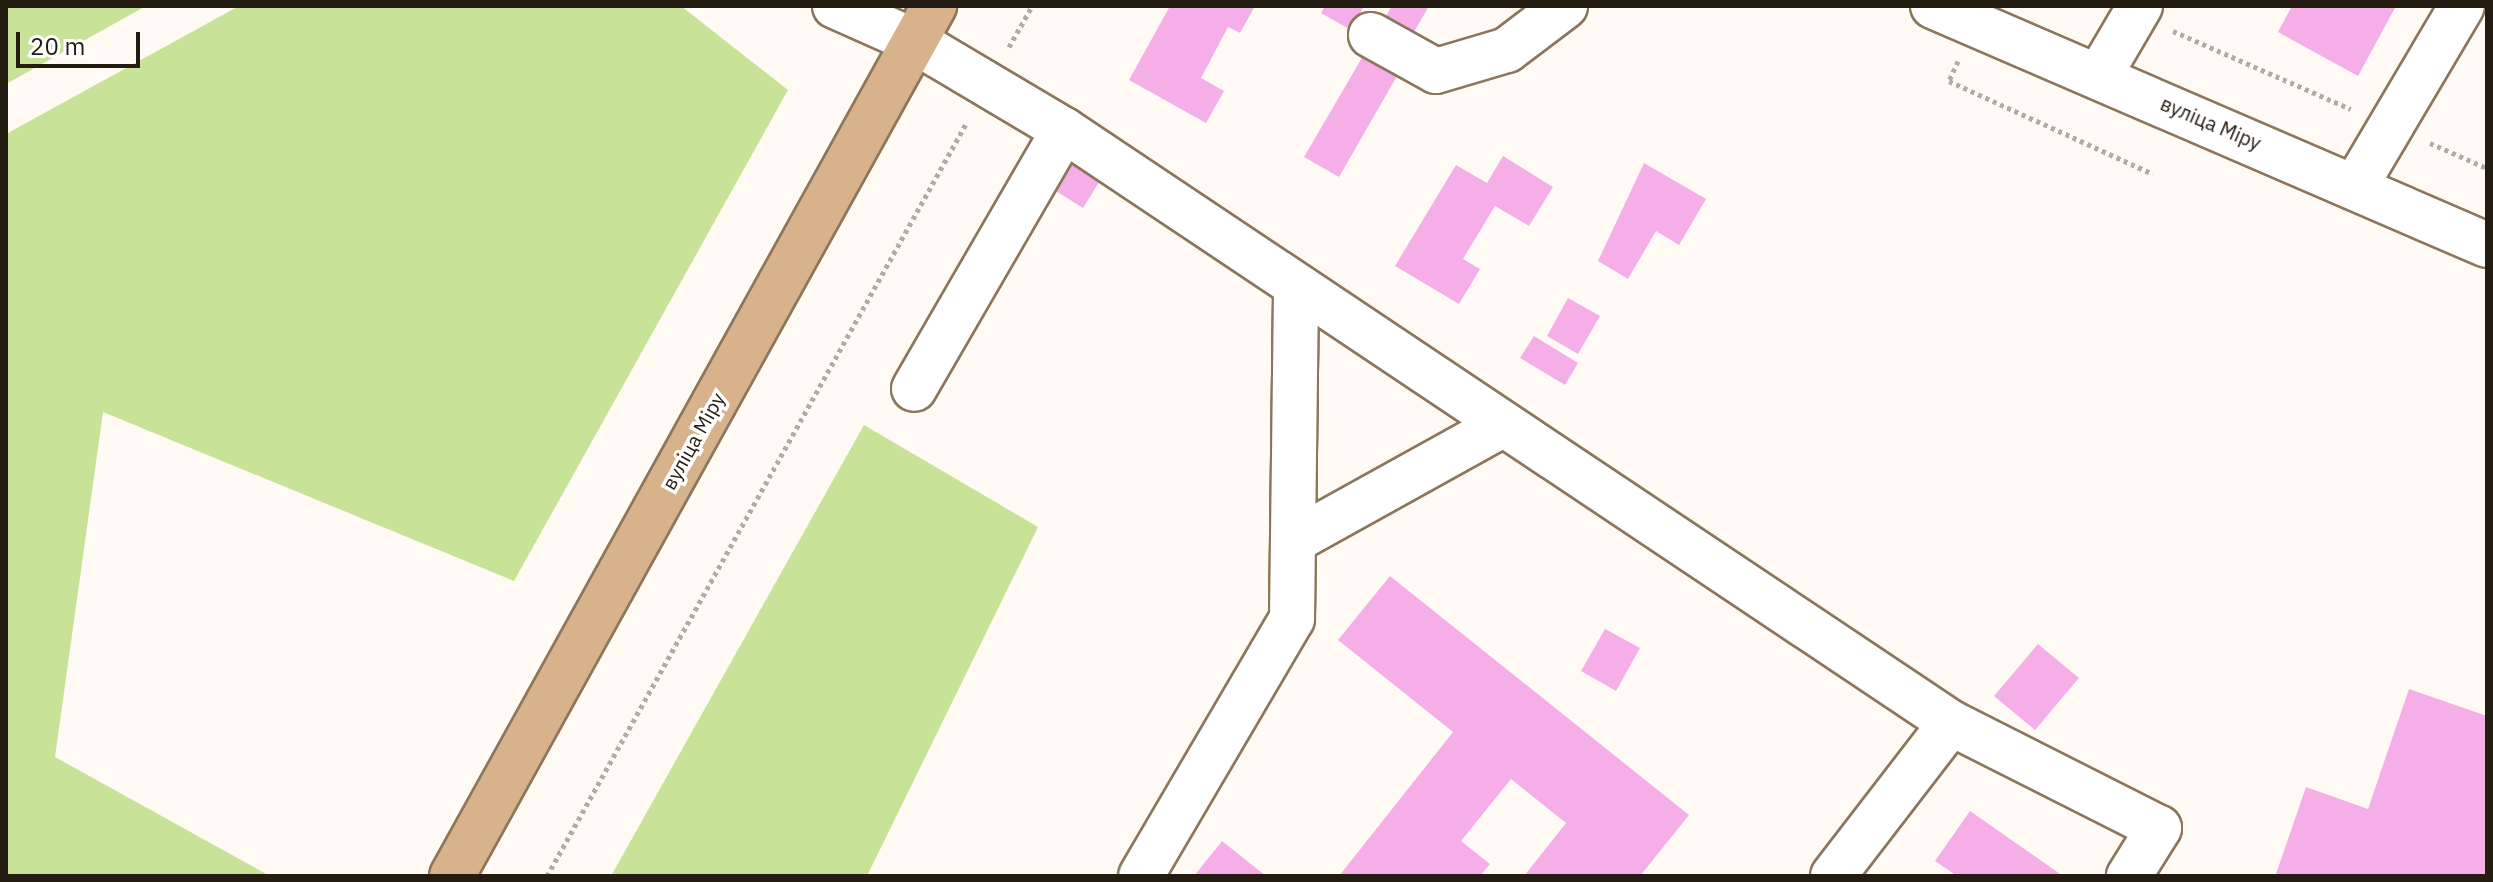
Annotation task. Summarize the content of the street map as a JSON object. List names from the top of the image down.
{
  "streets": {
    "main road": ["вуліца Міру"]
  },
  "scale_bar": "20 m"
}
